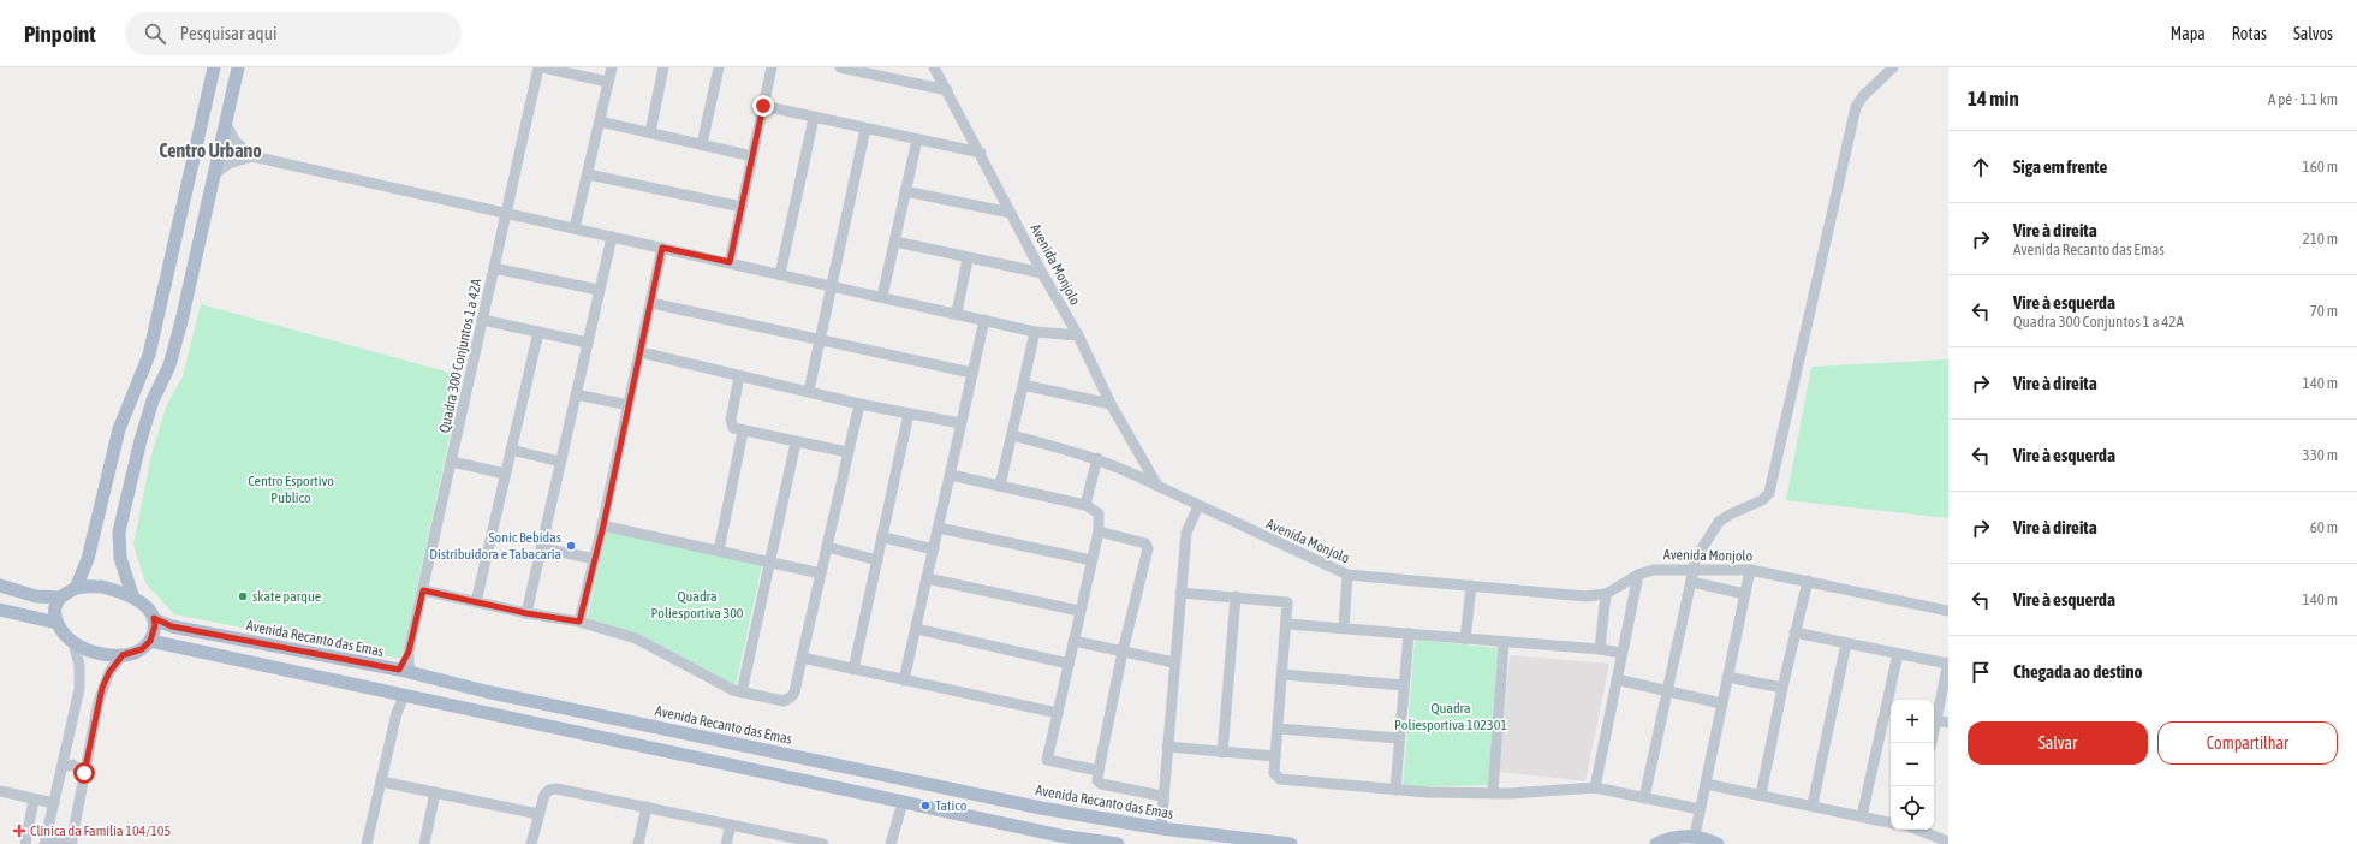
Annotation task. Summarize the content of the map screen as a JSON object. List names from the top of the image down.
{
  "streets": {
    "main road": ["Avenida Recanto das Emas"],
    "street": ["Avenida Monjolo", "Quadra 300 Conjuntos 1 a 42A"]
  },
  "crossings": [
    ["Quadra 300 Conjuntos 1 a 42A", "Avenida Recanto das Emas"]
  ],
  "districts": ["Centro Urbano"],
  "parks": ["Centro Esportivo Publico", "Quadra Poliesportiva 300", "Quadra Poliesportiva 102301"],
  "places": {
    "other": ["Sonic Bebidas Distribuidora e Tabacaria", "skate parque", "Tatico"],
    "health": ["Clínica da Família 104/105"]
  },
  "page": {
    "header": "Pinpoint",
    "search": "Pesquisar aqui",
    "nav": ["Mapa", "Rotas", "Salvos"],
    "heading": ["14 min", "A pé · 1.1 km"],
    "list": [
      ["Siga em frente", "160 m"],
      ["Vire à direita", "Avenida Recanto das Emas", "210 m"],
      ["Vire à esquerda", "Quadra 300 Conjuntos 1 a 42A", "70 m"],
      ["Vire à direita", "140 m"],
      ["Vire à esquerda", "330 m"],
      ["Vire à direita", "60 m"],
      ["Vire à esquerda", "140 m"],
      "Chegada ao destino"
    ],
    "map_buttons": ["+", "−"],
    "buttons": ["Salvar", "Compartilhar"]
  }
}
